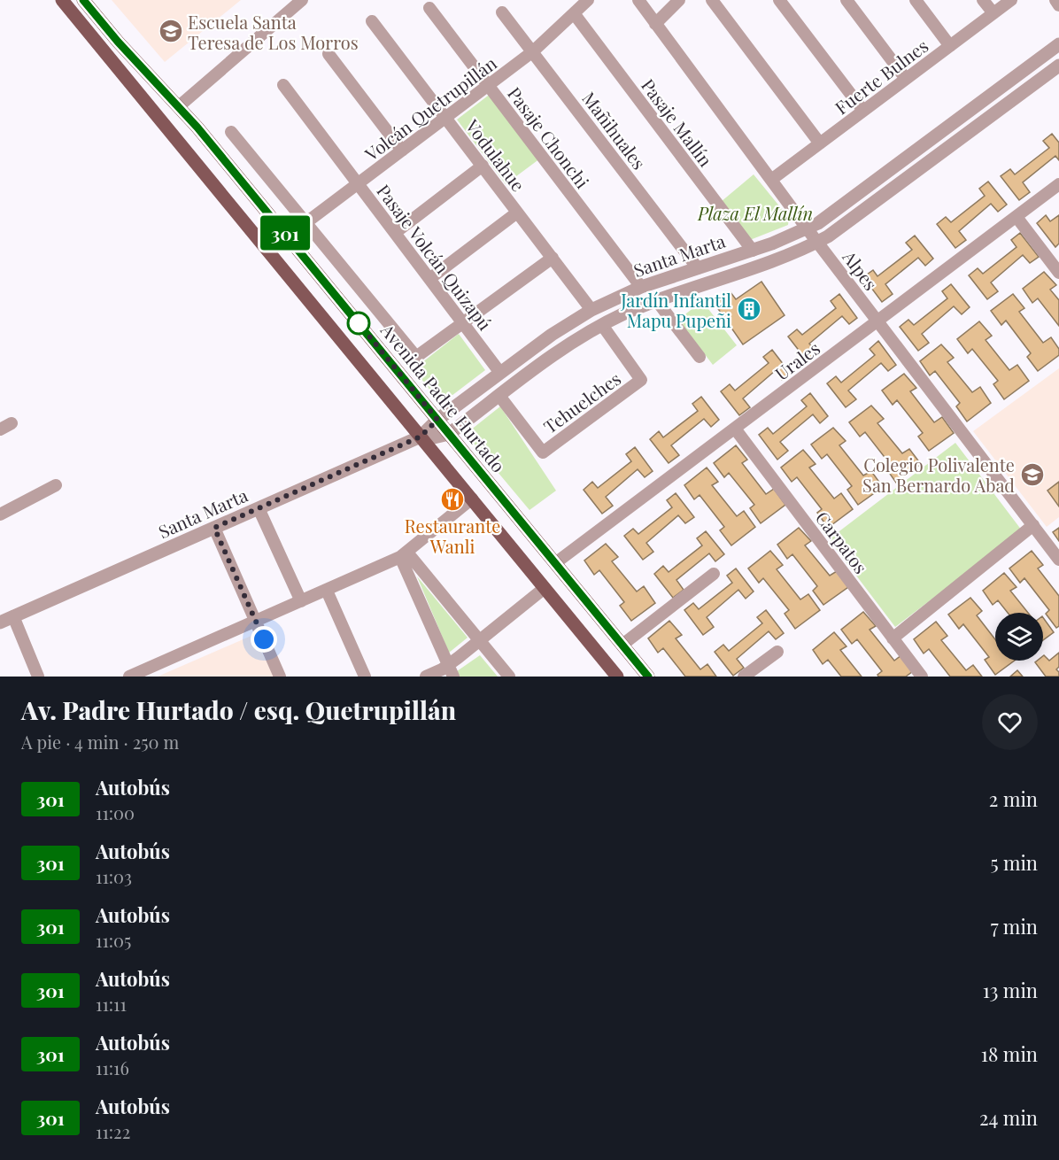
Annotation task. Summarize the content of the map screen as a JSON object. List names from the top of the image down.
{
  "streets": {
    "main road": ["Avenida Padre Hurtado"],
    "street": [
      "Fuerte Bulnes",
      "Volcán Quetrupillán",
      "Pasaje Mallín",
      "Mañihuales",
      "Pasaje Chonchi",
      "Vodulahue",
      "Santa Marta",
      "Pasaje Volcán Quizapú",
      "Alpes",
      "Urales",
      "Tehuelches",
      "Carpatos"
    ]
  },
  "crossings": [
    ["Fuerte Bulnes", "Alpes"],
    ["Volcán Quetrupillán", "Pasaje Mallín"],
    ["Volcán Quetrupillán", "Mañihuales"],
    ["Volcán Quetrupillán", "Pasaje Chonchi"],
    ["Volcán Quetrupillán", "Vodulahue"],
    ["Volcán Quetrupillán", "Pasaje Volcán Quizapú"],
    ["Volcán Quetrupillán", "Avenida Padre Hurtado"],
    ["Pasaje Mallín", "Santa Marta"],
    ["Mañihuales", "Santa Marta"],
    ["Pasaje Chonchi", "Santa Marta"],
    ["Vodulahue", "Santa Marta"],
    ["Santa Marta", "Pasaje Volcán Quizapú"],
    ["Santa Marta", "Alpes"],
    ["Santa Marta", "Avenida Padre Hurtado"],
    ["Santa Marta", "Tehuelches"],
    ["Alpes", "Urales"],
    ["Urales", "Avenida Padre Hurtado"],
    ["Urales", "Carpatos"]
  ],
  "parks": ["Plaza El Mallín"],
  "places": {
    "school or university": ["Escuela Santa Teresa de Los Morros", "Colegio Polivalente San Bernardo Abad"],
    "building": ["Jardín Infantil Mapu Pupeñi"],
    "restaurant": ["Restaurante Wanli"]
  },
  "lines": ["bus line 301"],
  "page": {
    "on_map": "301",
    "heading": ["Av. Padre Hurtado / esq. Quetrupillán", "A pie · 4 min · 250 m"],
    "list": [
      {
        "mark": "301",
        "name": "Autobús",
        "note": "11:00",
        "value": "2 min"
      },
      {
        "mark": "301",
        "name": "Autobús",
        "note": "11:03",
        "value": "5 min"
      },
      {
        "mark": "301",
        "name": "Autobús",
        "note": "11:05",
        "value": "7 min"
      },
      {
        "mark": "301",
        "name": "Autobús",
        "note": "11:11",
        "value": "13 min"
      },
      {
        "mark": "301",
        "name": "Autobús",
        "note": "11:16",
        "value": "18 min"
      },
      {
        "mark": "301",
        "name": "Autobús",
        "note": "11:22",
        "value": "24 min"
      }
    ]
  }
}
